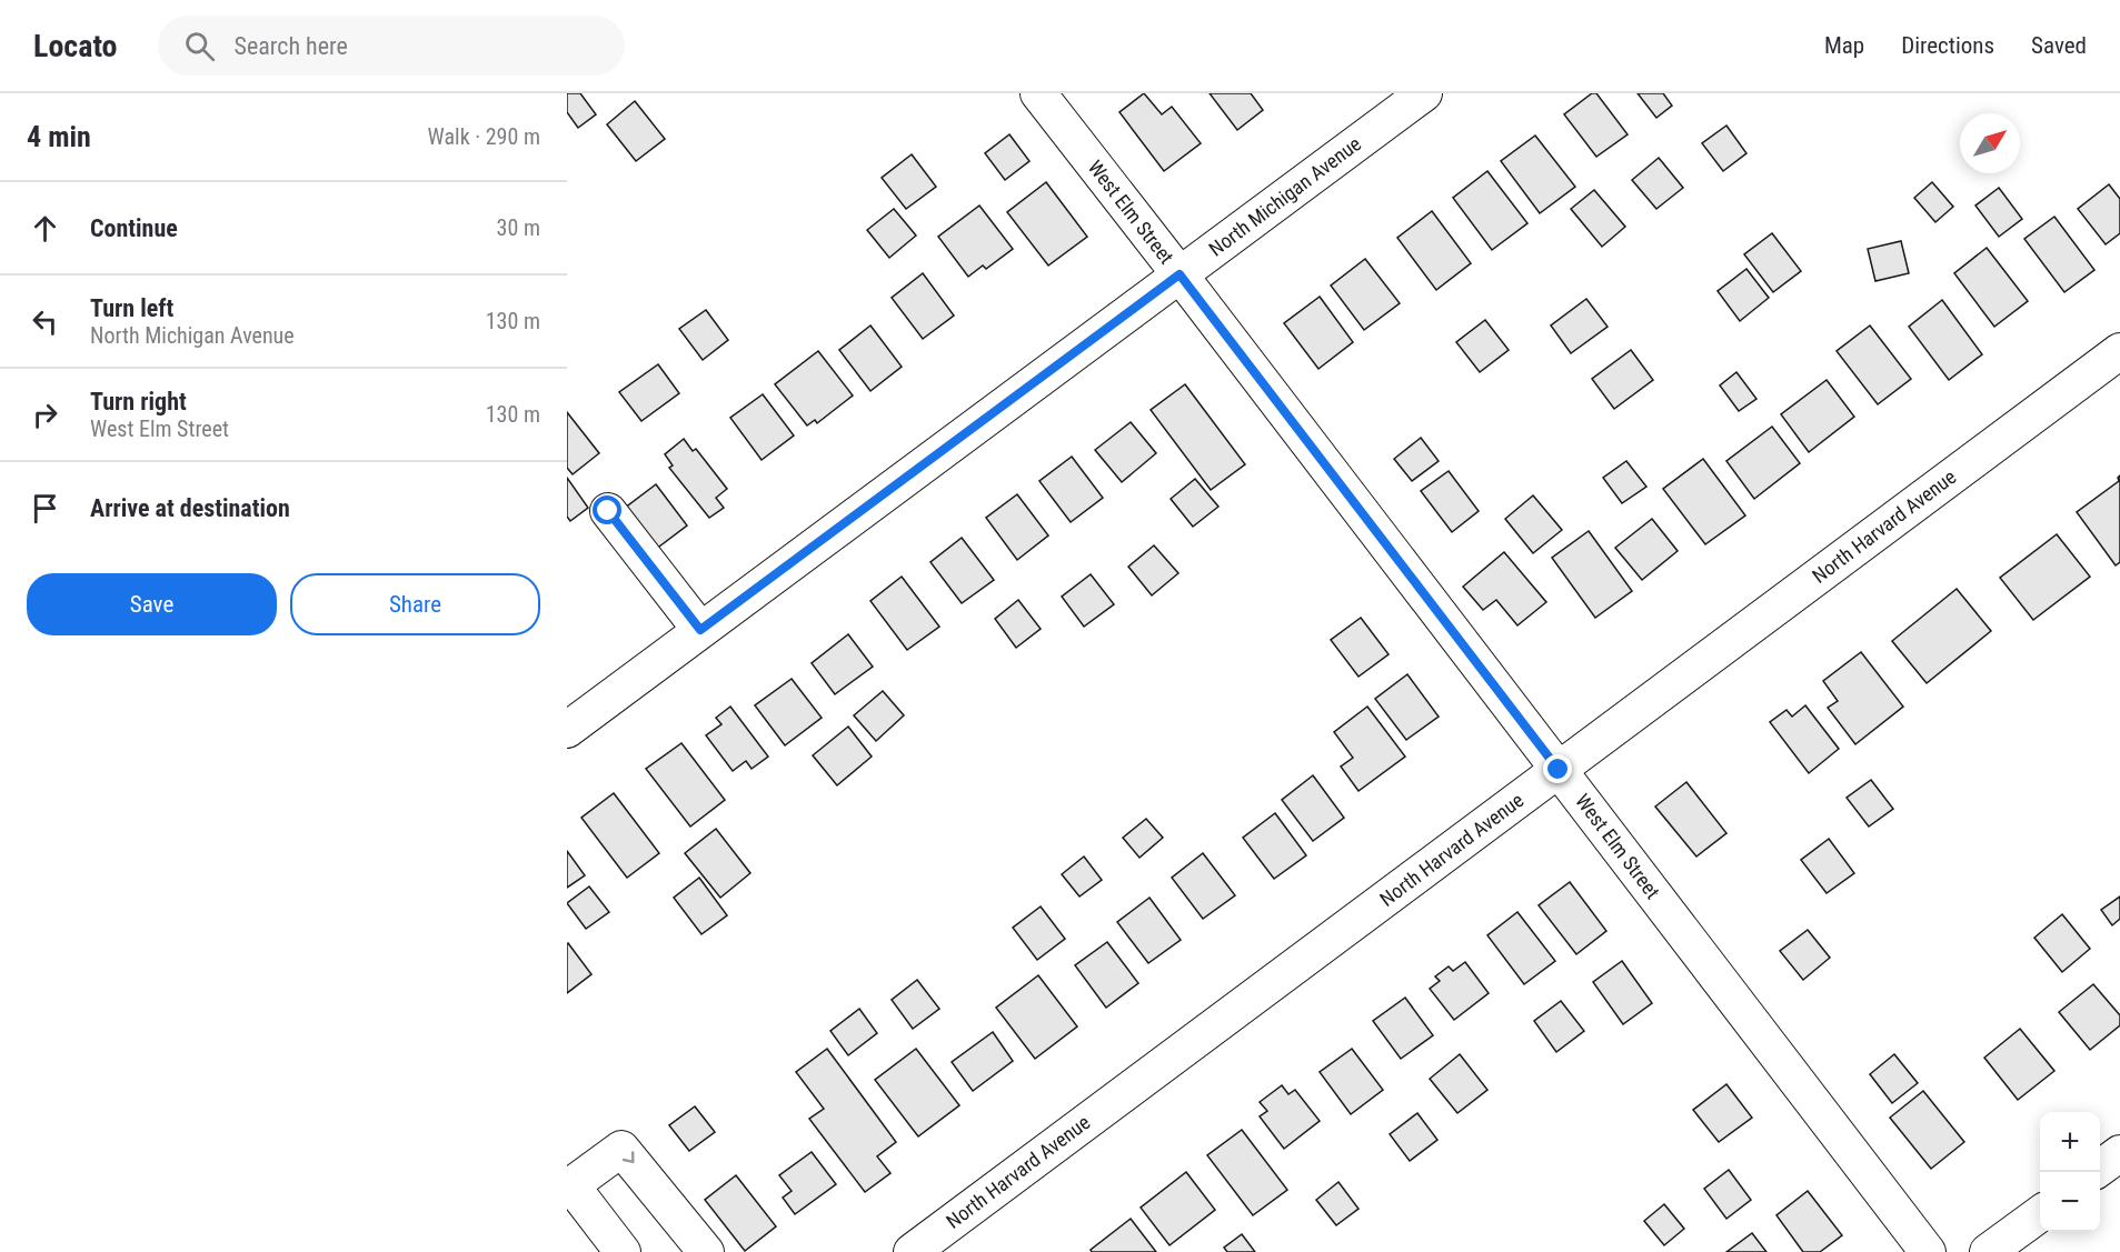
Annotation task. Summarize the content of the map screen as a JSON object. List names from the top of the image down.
{
  "streets": {
    "street": ["North Michigan Avenue", "West Elm Street", "North Harvard Avenue"]
  },
  "crossings": [
    ["North Michigan Avenue", "West Elm Street"],
    ["West Elm Street", "North Harvard Avenue"]
  ],
  "north": "top right",
  "page": {
    "header": "Locato",
    "search": "Search here",
    "nav": ["Map", "Directions", "Saved"],
    "heading": ["4 min", "Walk · 290 m"],
    "list": [
      ["Continue", "30 m"],
      ["Turn left", "North Michigan Avenue", "130 m"],
      ["Turn right", "West Elm Street", "130 m"],
      "Arrive at destination"
    ],
    "buttons": ["Save", "Share"],
    "map_buttons": ["+", "−"]
  }
}
